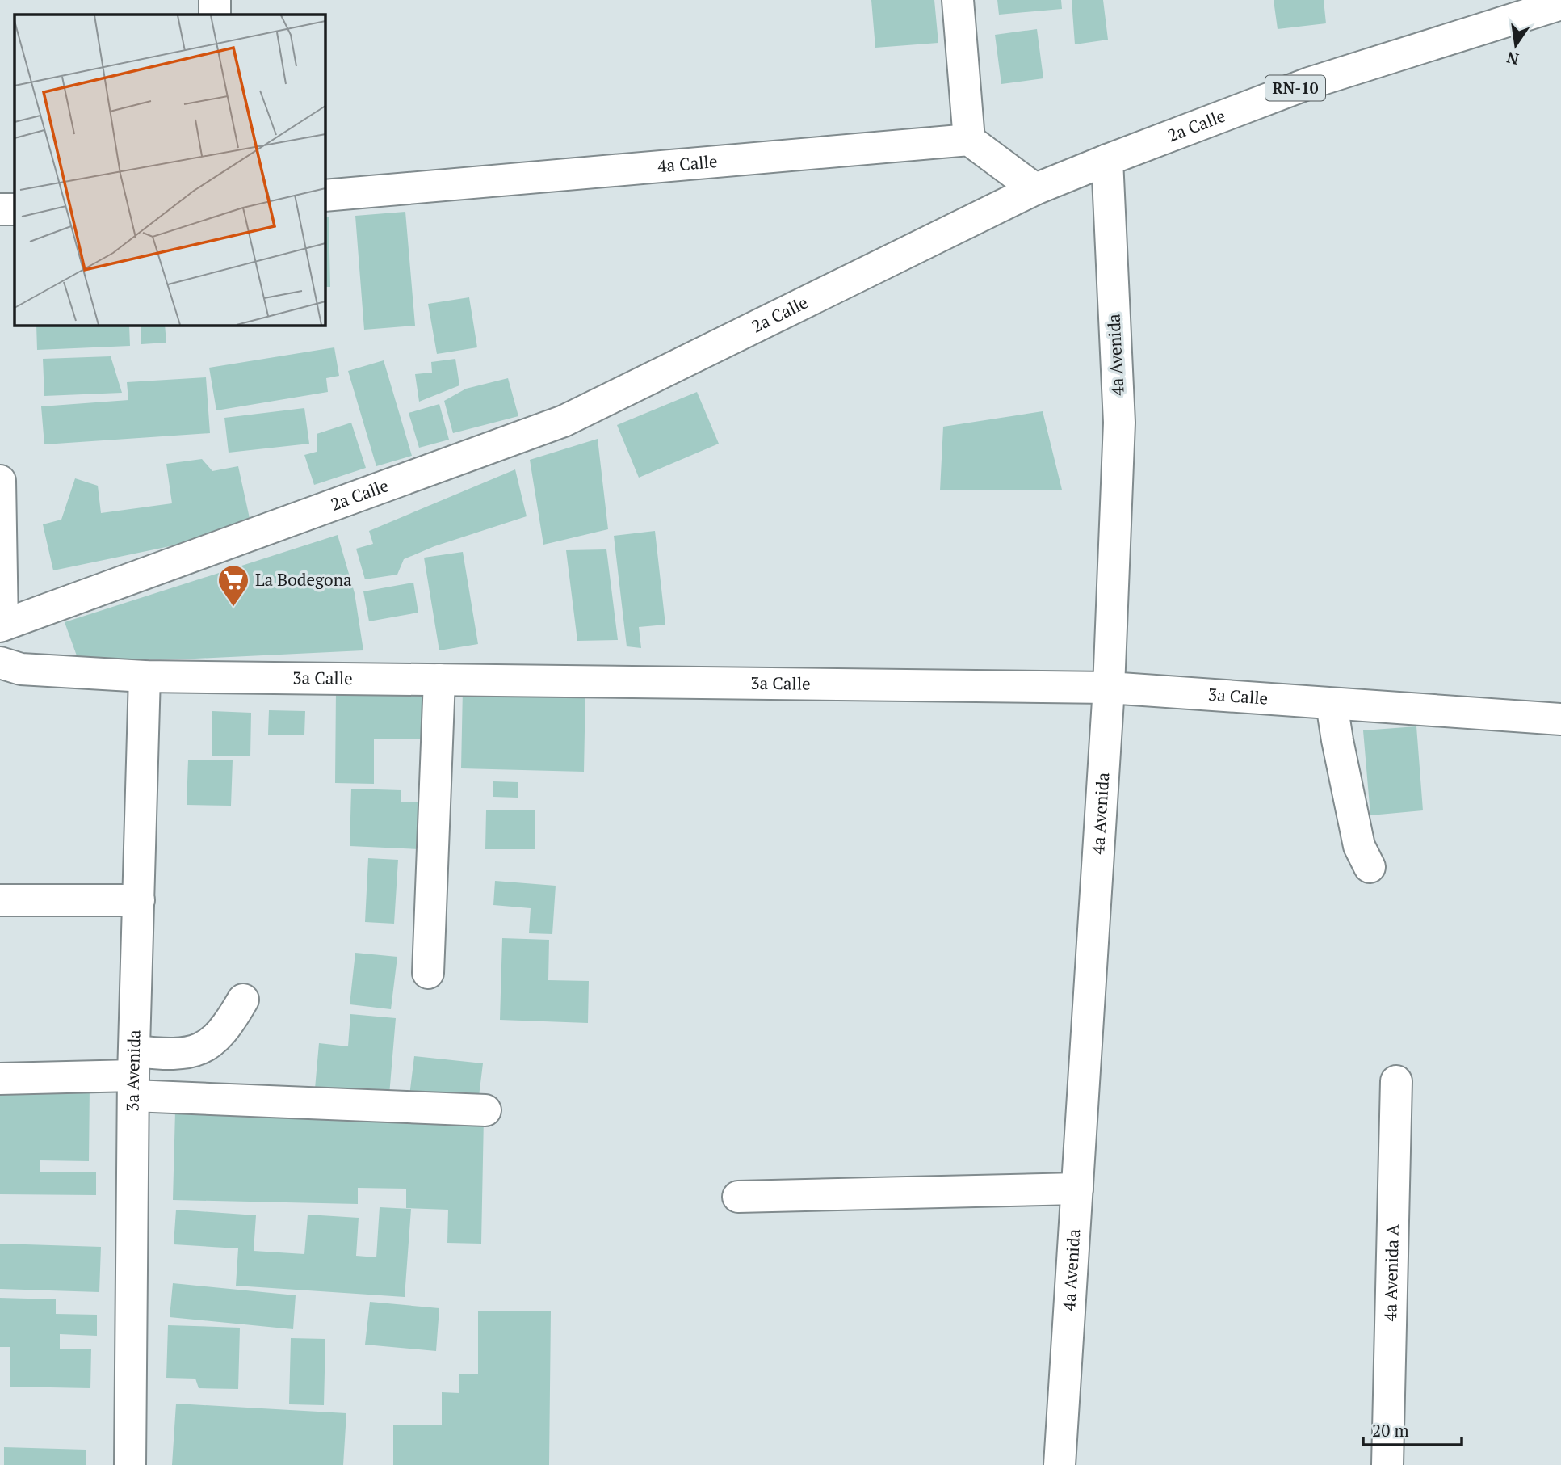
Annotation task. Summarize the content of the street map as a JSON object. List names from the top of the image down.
{
  "streets": {
    "street": [
      "RN-10",
      "2a Calle",
      "4a Calle",
      "4a Avenida",
      "3a Calle",
      "3a Avenida",
      "4a Avenida A"
    ]
  },
  "crossings": [
    ["2a Calle", "4a Avenida"],
    ["4a Avenida", "3a Calle"],
    ["3a Calle", "3a Avenida"]
  ],
  "places": {
    "supermarket": ["La Bodegona"]
  },
  "scale_bar": "20 m",
  "north": "bottom"
}
